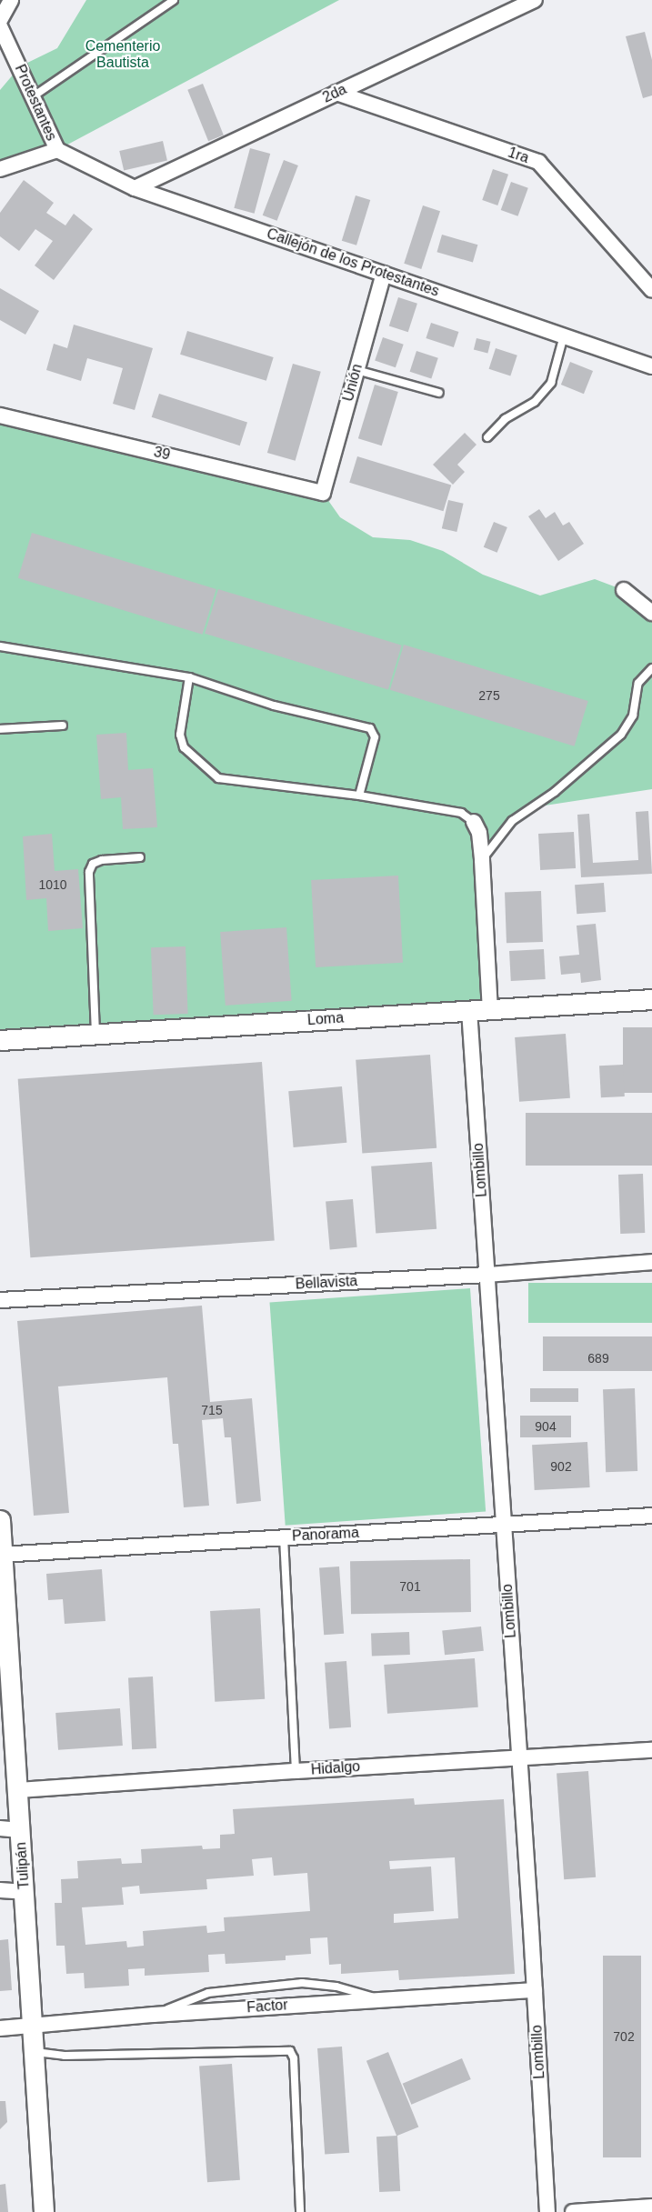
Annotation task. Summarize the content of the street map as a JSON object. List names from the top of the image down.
{
  "streets": {
    "street": [
      "2da",
      "Protestantes",
      "1ra",
      "Callejón de los Protestantes",
      "Unión",
      "39",
      "Loma",
      "Lombillo",
      "Bellavista",
      "Panorama",
      "Hidalgo",
      "Tulipán",
      "Factor"
    ]
  },
  "crossings": [
    ["2da", "1ra"],
    ["2da", "Callejón de los Protestantes"],
    ["Protestantes", "Callejón de los Protestantes"],
    ["Callejón de los Protestantes", "Unión"],
    ["Unión", "39"],
    ["Loma", "Lombillo"],
    ["Lombillo", "Bellavista"],
    ["Lombillo", "Panorama"],
    ["Lombillo", "Hidalgo"],
    ["Lombillo", "Factor"],
    ["Panorama", "Tulipán"],
    ["Hidalgo", "Tulipán"],
    ["Tulipán", "Factor"]
  ],
  "parks": ["Cementerio Bautista"],
  "house_numbers": [
    "275",
    "1010",
    "689",
    "715",
    "904",
    "902",
    "701",
    "702"
  ]
}
